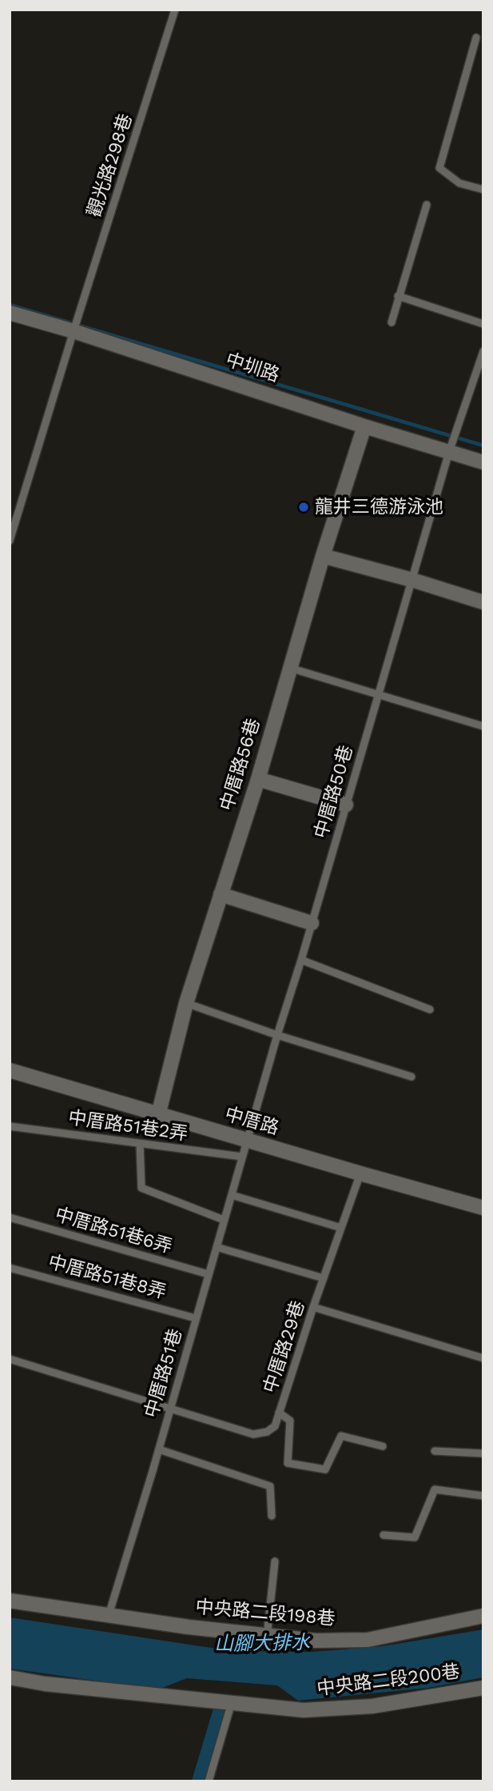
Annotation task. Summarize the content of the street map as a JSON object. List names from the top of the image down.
{
  "streets": {
    "street": [
      "中圳路",
      "中厝路56巷",
      "中厝路",
      "中央路二段198巷",
      "中央路二段200巷"
    ],
    "lane": [
      "觀光路298巷",
      "中厝路50巷",
      "中厝路51巷2弄",
      "中厝路51巷6弄",
      "中厝路51巷8弄",
      "中厝路29巷",
      "中厝路51巷"
    ]
  },
  "crossings": [
    ["觀光路298巷", "中圳路"],
    ["中圳路", "中厝路56巷"],
    ["中圳路", "中厝路50巷"],
    ["中厝路56巷", "中厝路"],
    ["中厝路50巷", "中厝路"],
    ["中厝路50巷", "中厝路51巷"],
    ["中厝路", "中厝路29巷"],
    ["中厝路", "中厝路51巷"],
    ["中厝路51巷2弄", "中厝路51巷"],
    ["中厝路51巷6弄", "中厝路51巷"],
    ["中厝路51巷8弄", "中厝路51巷"],
    ["中厝路29巷", "中厝路51巷"],
    ["中厝路51巷", "中央路二段198巷"]
  ],
  "water": ["山腳大排水"],
  "places": ["龍井三德游泳池"]
}
